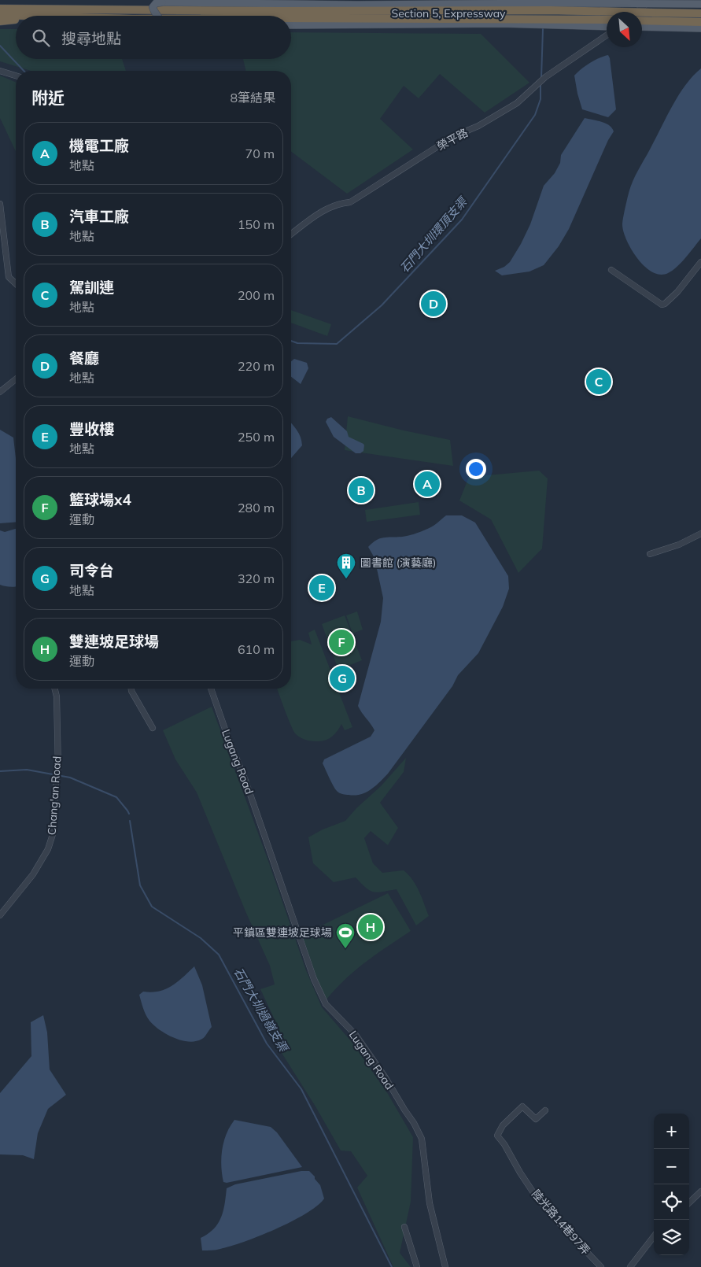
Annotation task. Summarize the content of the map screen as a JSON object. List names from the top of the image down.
{
  "streets": {
    "main road": ["Section 5, Expressway"],
    "street": [
      "榮平路",
      "Lugang Road",
      "Chang'an Road",
      "陸光路14巷97弄"
    ]
  },
  "water": ["石門大圳環頂支渠", "石門大圳過嶺支渠"],
  "places": {
    "building": ["圖書館 (演藝廳)"],
    "sports": ["平鎮區雙連坡足球場"]
  },
  "north": "bottom right",
  "page": {
    "search": "搜尋地點",
    "heading": ["附近", "8筆結果"],
    "list": [
      {
        "mark": "A",
        "name": "機電工廠",
        "note": "地點",
        "value": "70 m"
      },
      {
        "mark": "B",
        "name": "汽車工廠",
        "note": "地點",
        "value": "150 m"
      },
      {
        "mark": "C",
        "name": "駕訓連",
        "note": "地點",
        "value": "200 m"
      },
      {
        "mark": "D",
        "name": "餐廳",
        "note": "地點",
        "value": "220 m"
      },
      {
        "mark": "E",
        "name": "豐收樓",
        "note": "地點",
        "value": "250 m"
      },
      {
        "mark": "F",
        "name": "籃球場x4",
        "note": "運動",
        "value": "280 m"
      },
      {
        "mark": "G",
        "name": "司令台",
        "note": "地點",
        "value": "320 m"
      },
      {
        "mark": "H",
        "name": "雙連坡足球場",
        "note": "運動",
        "value": "610 m"
      }
    ],
    "pins": [
      "D",
      "C",
      "A",
      "B",
      "E",
      "F",
      "G",
      "H"
    ],
    "map_buttons": ["+", "−"]
  }
}
